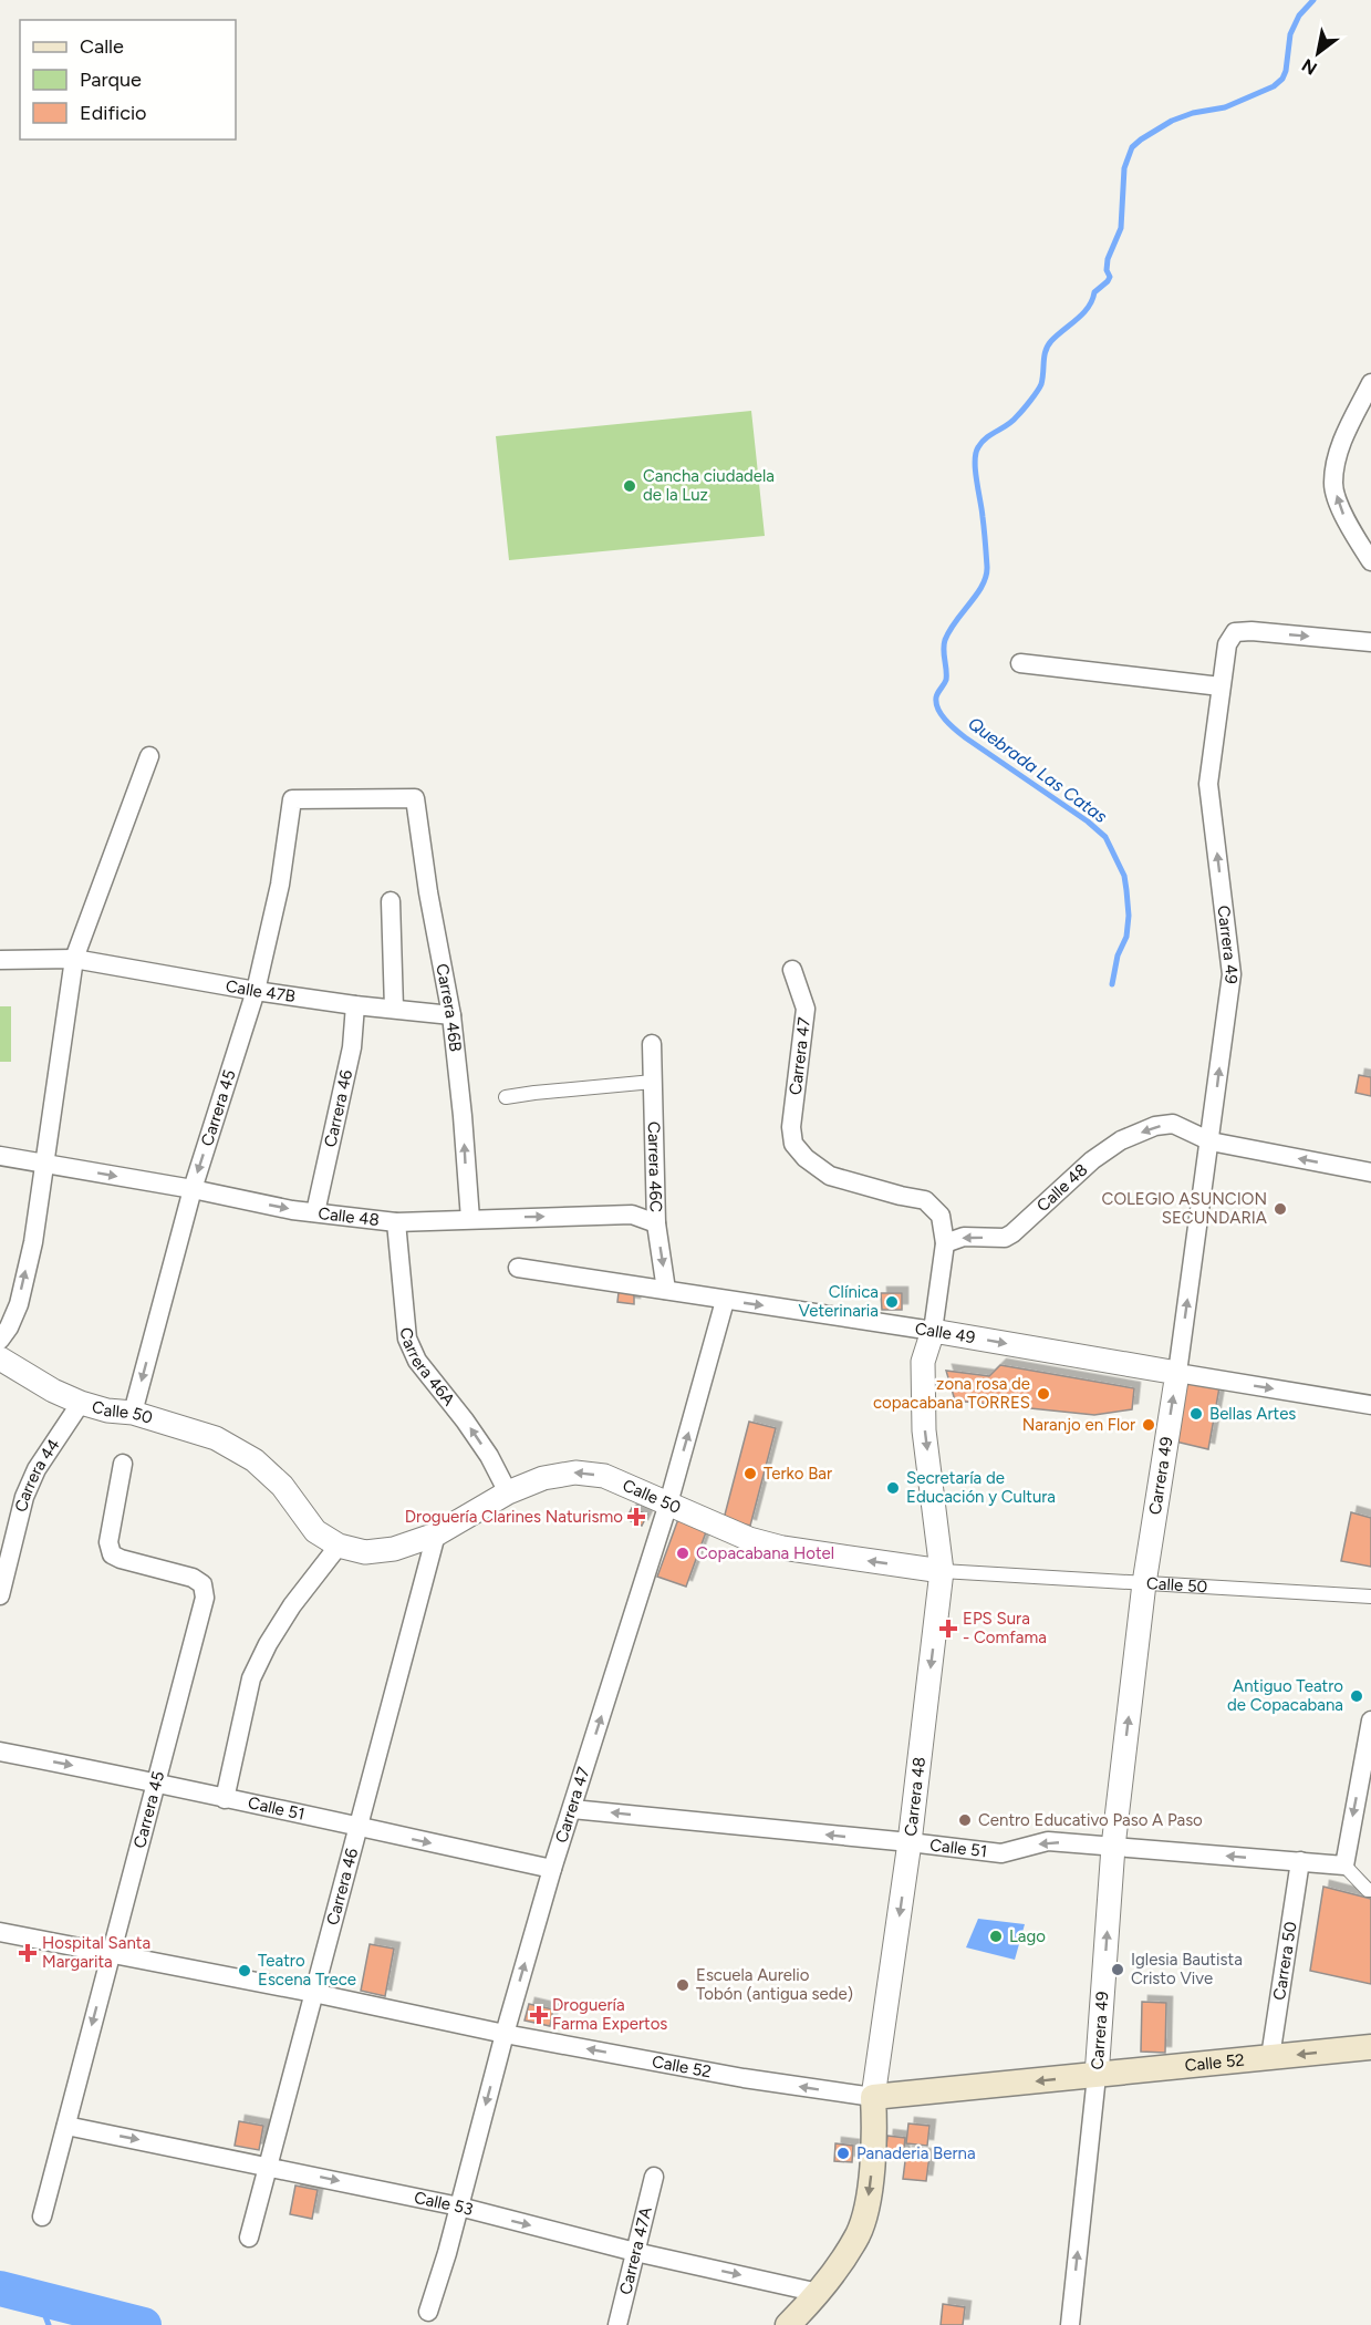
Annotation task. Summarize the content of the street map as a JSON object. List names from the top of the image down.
{
  "streets": {
    "main road": ["Carrera 48", "Calle 52"],
    "street": [
      "Carrera 49",
      "Calle 47B",
      "Carrera 46B",
      "Carrera 47",
      "Carrera 45",
      "Carrera 46",
      "Carrera 46C",
      "Calle 48",
      "Calle 49",
      "Carrera 46A",
      "Calle 50",
      "Carrera 44",
      "Calle 51",
      "Carrera 50",
      "Calle 53",
      "Carrera 47A"
    ]
  },
  "crossings": [
    ["Carrera 49", "Calle 48"],
    ["Carrera 49", "Calle 49"],
    ["Carrera 49", "Calle 50"],
    ["Carrera 49", "Calle 51"],
    ["Carrera 49", "Calle 52"],
    ["Calle 47B", "Carrera 46B"],
    ["Calle 47B", "Carrera 45"],
    ["Calle 47B", "Carrera 46"],
    ["Carrera 46B", "Carrera 45"],
    ["Carrera 46B", "Calle 48"],
    ["Carrera 47", "Calle 48"],
    ["Carrera 47", "Calle 49"],
    ["Carrera 47", "Calle 50"],
    ["Carrera 47", "Carrera 48"],
    ["Carrera 47", "Calle 51"],
    ["Carrera 47", "Calle 52"],
    ["Carrera 47", "Calle 53"],
    ["Carrera 45", "Calle 48"],
    ["Carrera 45", "Calle 50"],
    ["Carrera 45", "Calle 51"],
    ["Carrera 45", "Calle 52"],
    ["Carrera 45", "Calle 53"],
    ["Carrera 46", "Calle 48"],
    ["Carrera 46", "Calle 50"],
    ["Carrera 46", "Calle 51"],
    ["Carrera 46", "Calle 52"],
    ["Carrera 46", "Calle 53"],
    ["Carrera 46C", "Calle 48"],
    ["Carrera 46C", "Calle 49"],
    ["Calle 48", "Carrera 46A"],
    ["Calle 48", "Carrera 48"],
    ["Calle 49", "Carrera 48"],
    ["Carrera 46A", "Calle 50"],
    ["Calle 50", "Carrera 44"],
    ["Calle 50", "Carrera 48"],
    ["Carrera 48", "Calle 51"],
    ["Carrera 48", "Calle 52"],
    ["Carrera 48", "Calle 53"],
    ["Calle 51", "Carrera 50"],
    ["Carrera 50", "Calle 52"],
    ["Calle 53", "Carrera 47A"]
  ],
  "one_way": [
    "Carrera 49",
    "Carrera 46B",
    "Calle 49",
    "Carrera 46A",
    "Carrera 48",
    "Calle 52",
    "Calle 53"
  ],
  "water": ["Quebrada Las Catas"],
  "places": {
    "other": [
      "Cancha ciudadela de la Luz",
      "COLEGIO ASUNCION SECUNDARIA",
      "Clínica Veterinaria",
      "zona rosa de copacabana TORRES",
      "Bellas Artes",
      "Naranjo en Flor",
      "Terko Bar",
      "Secretaría de Educación y Cultura",
      "Copacabana Hotel",
      "Antiguo Teatro de Copacabana",
      "Centro Educativo Paso A Paso",
      "Lago",
      "Iglesia Bautista Cristo Vive",
      "Teatro Escena Trece",
      "Escuela Aurelio Tobón (antigua sede)",
      "Panaderia Berna"
    ],
    "health": [
      "Droguería Clarines Naturismo",
      "EPS Sura - Comfama",
      "Hospital Santa Margarita",
      "Droguería Farma Expertos"
    ]
  },
  "legend": ["Calle", "Parque", "Edificio"],
  "north": "bottom left"
}
